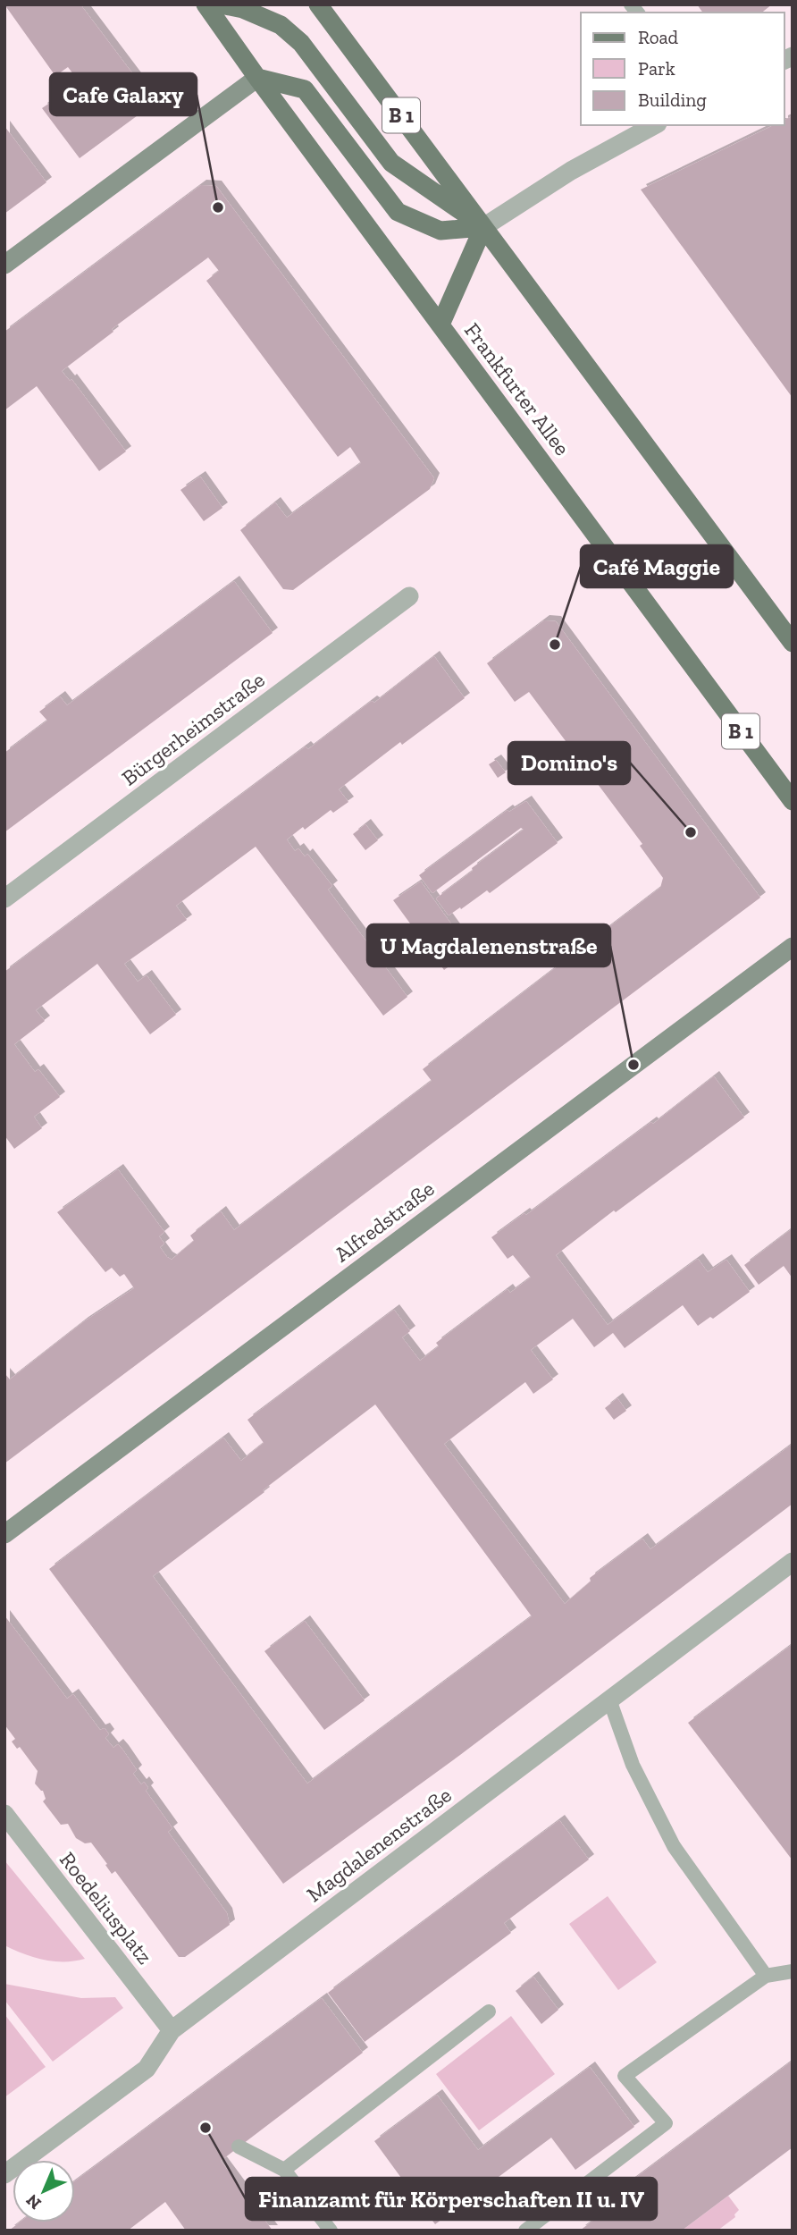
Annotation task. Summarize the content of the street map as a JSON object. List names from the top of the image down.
{
  "streets": {
    "main road": ["B 1", "Frankfurter Allee"],
    "street": [
      "Bürgerheimstraße",
      "Alfredstraße",
      "Magdalenenstraße",
      "Roedeliusplatz"
    ]
  },
  "crossings": [
    ["Magdalenenstraße", "Roedeliusplatz"]
  ],
  "places": [
    "Cafe Galaxy",
    "Café Maggie",
    "Domino's",
    "U Magdalenenstraße",
    "Finanzamt für Körperschaften II u. IV"
  ],
  "legend": ["Road", "Park", "Building"],
  "north": "bottom left"
}
